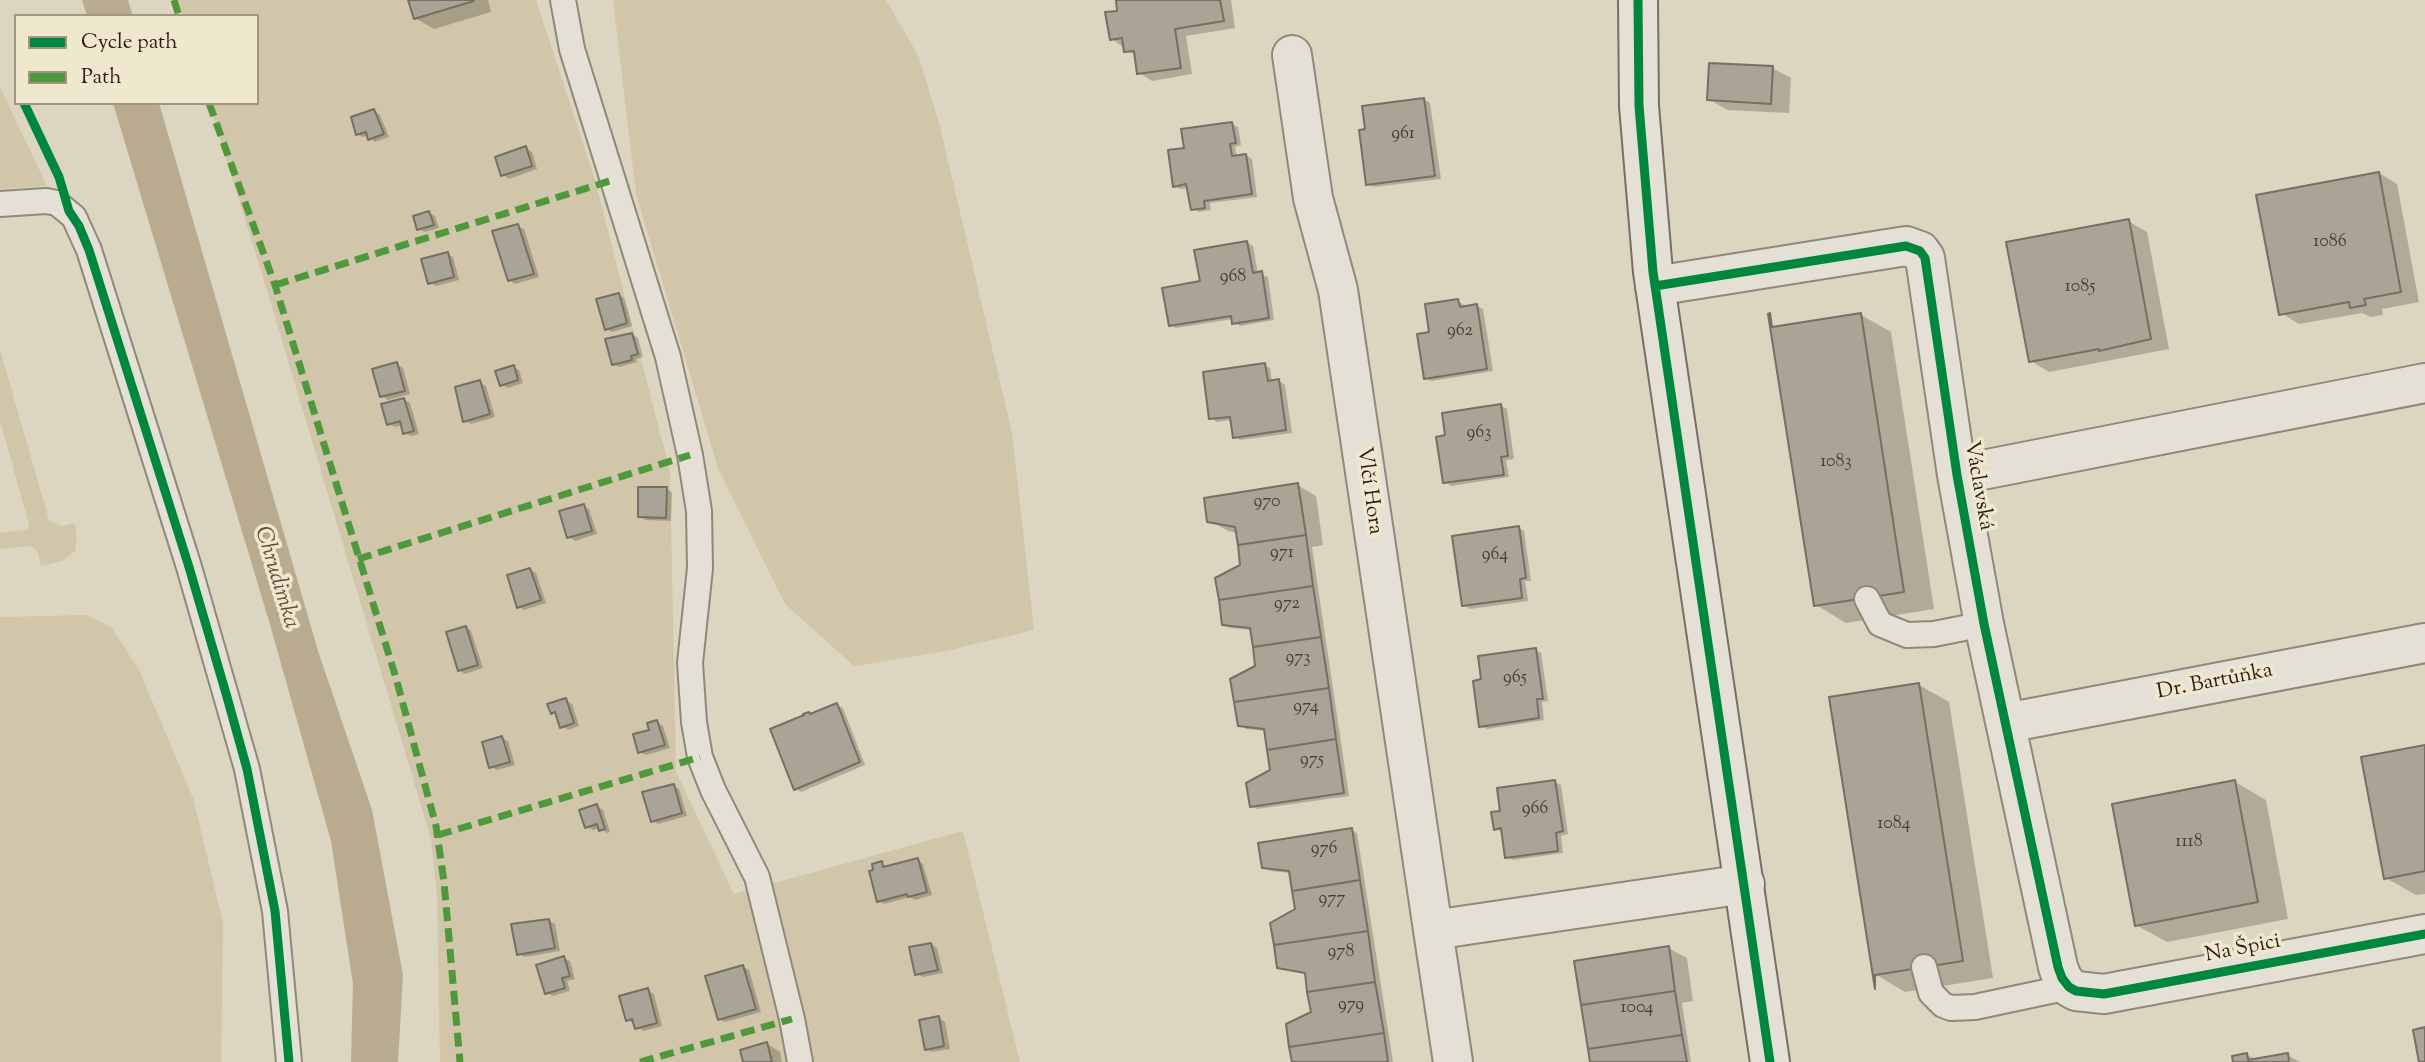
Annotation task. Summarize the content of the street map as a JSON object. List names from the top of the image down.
{
  "streets": {
    "street": [
      "Václavská",
      "Vlčí Hora",
      "Dr. Bartůňka",
      "Na Špici"
    ]
  },
  "crossings": [
    ["Václavská", "Dr. Bartůňka"],
    ["Václavská", "Na Špici"]
  ],
  "water": ["Chrudimka"],
  "house_numbers": [
    "961",
    "1086",
    "968",
    "1085",
    "962",
    "963",
    "1083",
    "970",
    "971",
    "964",
    "972",
    "973",
    "965",
    "974",
    "975",
    "966",
    "1084",
    "1118",
    "976",
    "977",
    "978",
    "979",
    "1004"
  ],
  "legend": ["Cycle path", "Path"]
}
